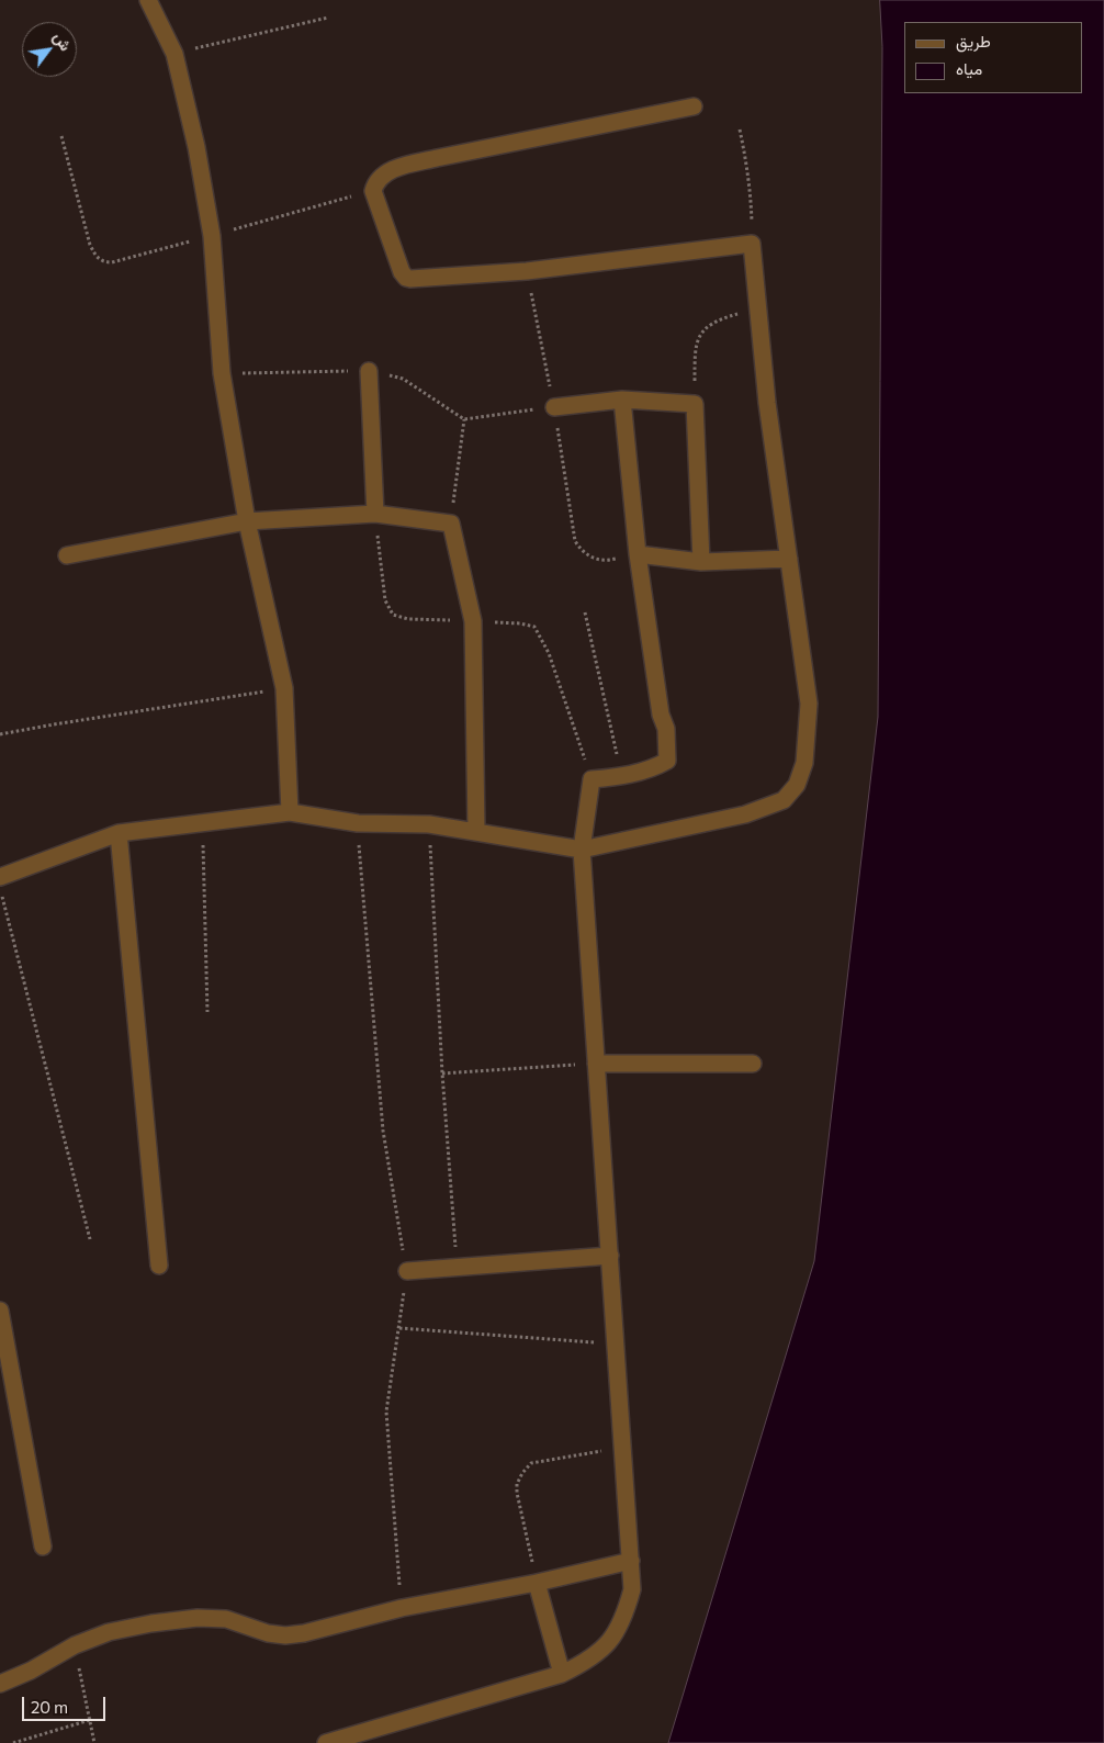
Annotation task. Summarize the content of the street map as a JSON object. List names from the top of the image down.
{
  "legend": ["طريق", "مياه"],
  "scale_bar": "20 m",
  "north": "top right"
}
